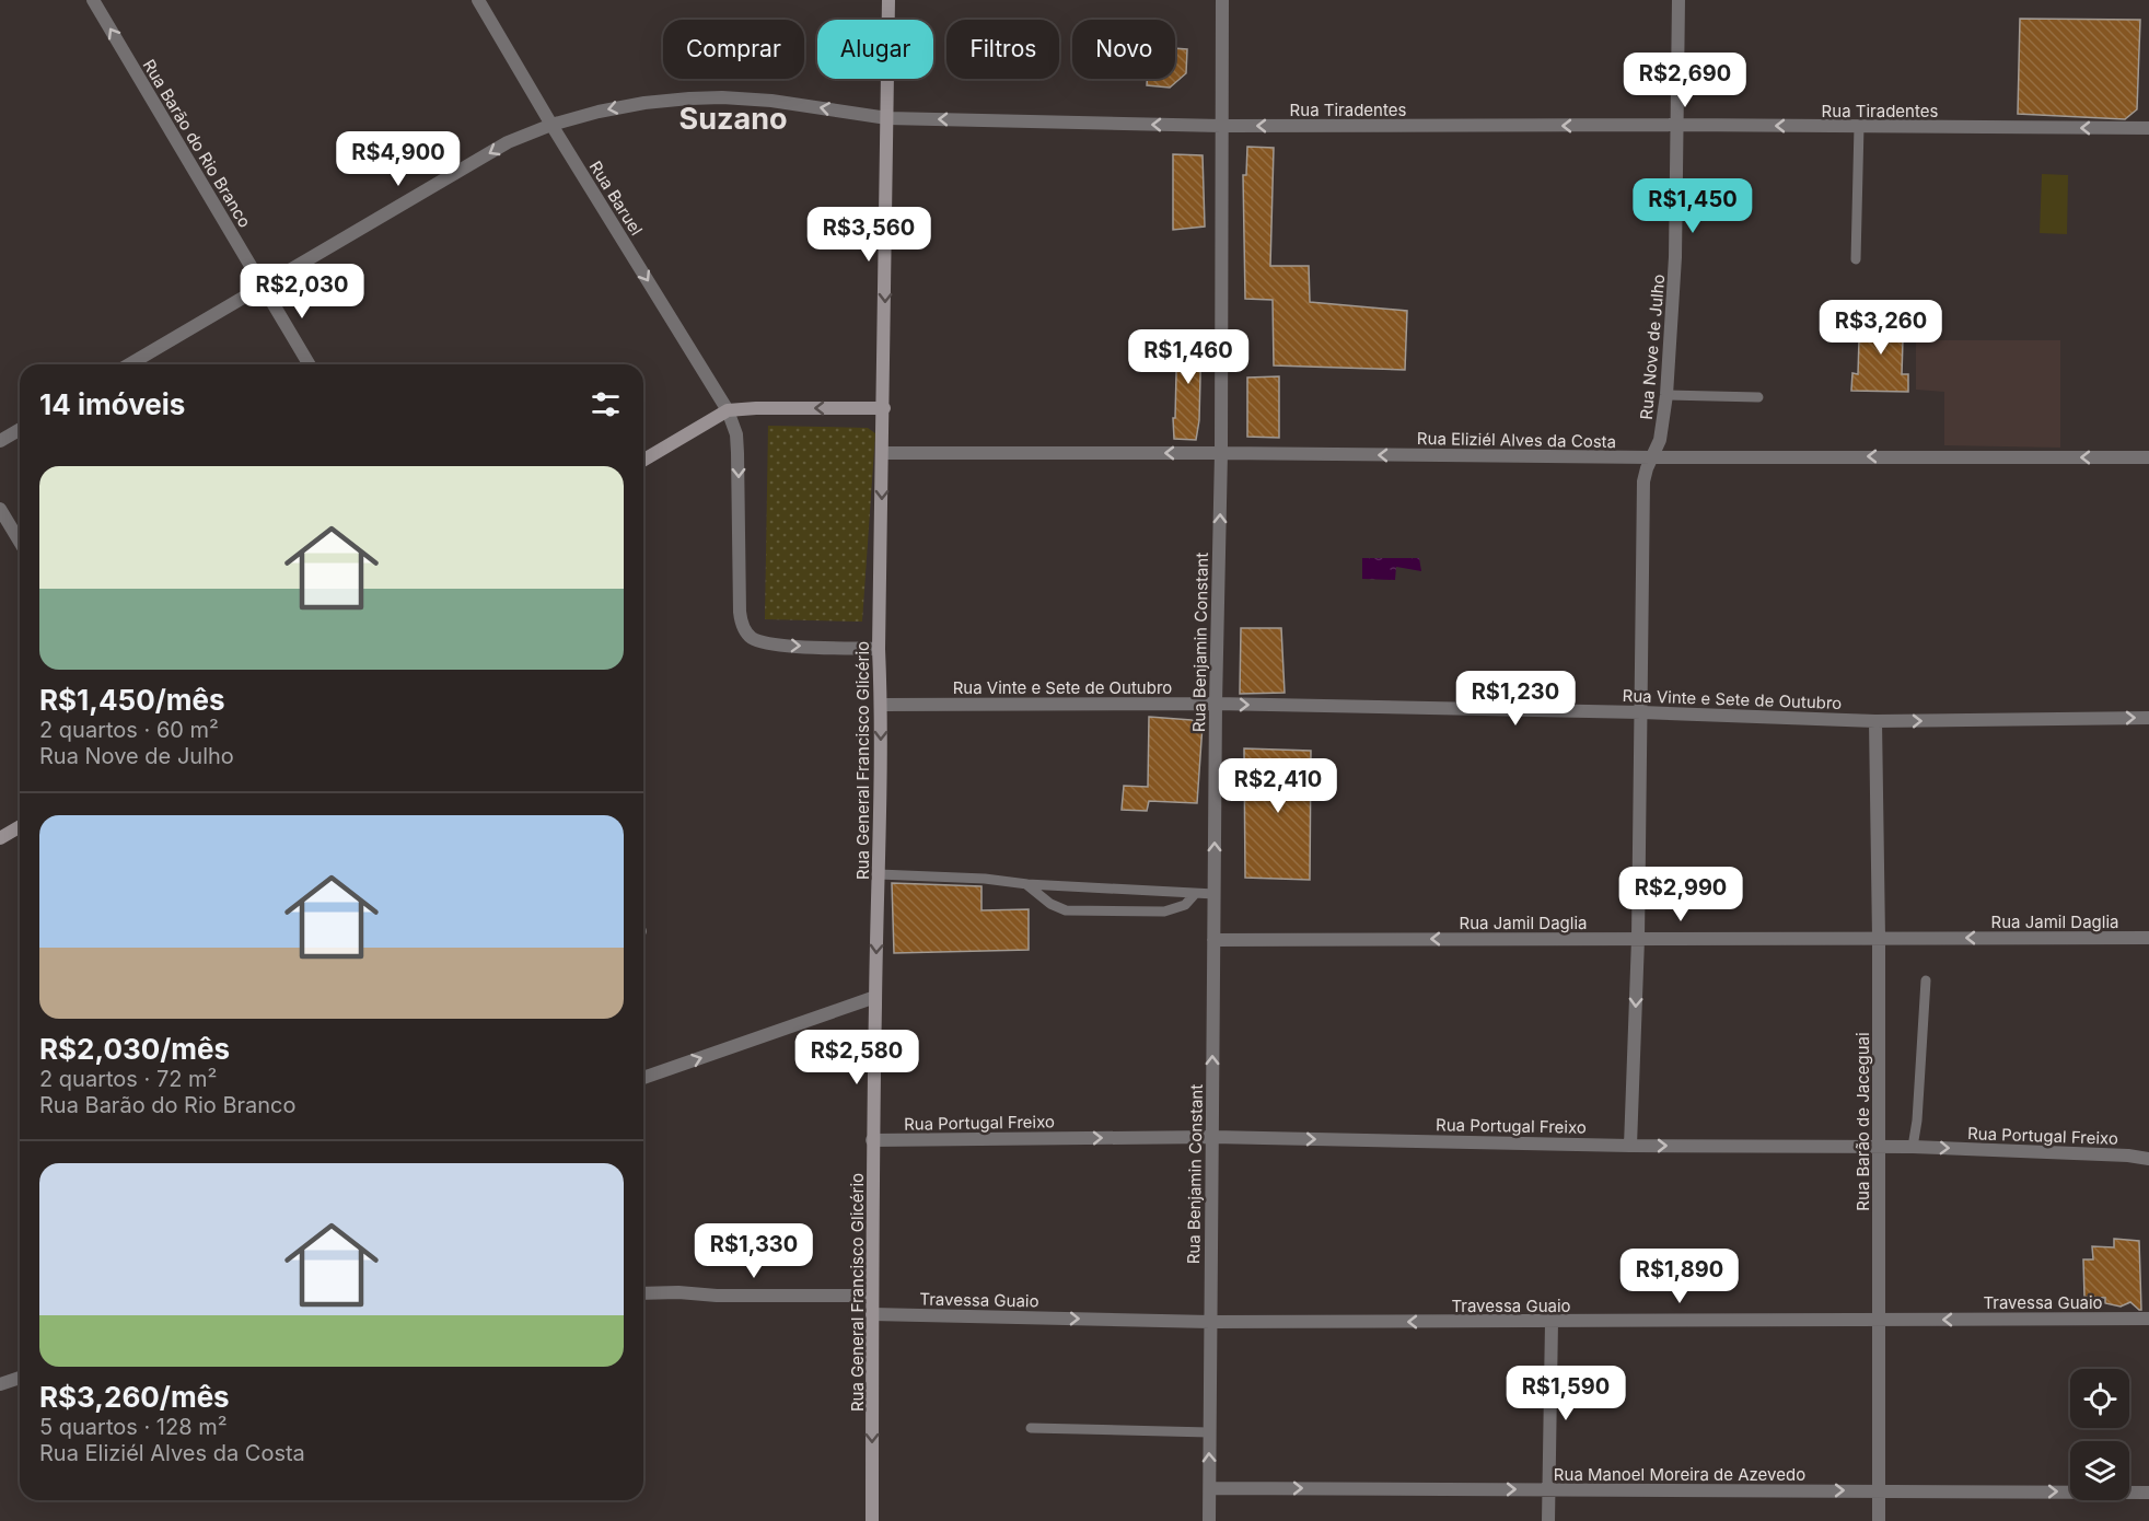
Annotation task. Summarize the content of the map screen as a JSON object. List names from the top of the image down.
{
  "streets": {
    "main road": ["Rua General Francisco Glicério"],
    "street": [
      "Rua Tiradentes",
      "Rua Barão do Rio Branco",
      "Rua Baruel",
      "Rua Nove de Julho",
      "Rua Eliziél Alves da Costa",
      "Rua Benjamin Constant",
      "Rua Vinte e Sete de Outubro",
      "Rua Jamil Daglia",
      "Rua Barão de Jaceguai",
      "Rua Portugal Freixo",
      "Travessa Guaio",
      "Rua Manoel Moreira de Azevedo"
    ]
  },
  "crossings": [
    ["Rua Tiradentes", "Rua Barão do Rio Branco"],
    ["Rua Tiradentes", "Rua Baruel"],
    ["Rua Tiradentes", "Rua Nove de Julho"],
    ["Rua Tiradentes", "Rua Benjamin Constant"],
    ["Rua Tiradentes", "Rua General Francisco Glicério"],
    ["Rua Baruel", "Rua General Francisco Glicério"],
    ["Rua Nove de Julho", "Rua Eliziél Alves da Costa"],
    ["Rua Nove de Julho", "Rua Vinte e Sete de Outubro"],
    ["Rua Nove de Julho", "Rua Jamil Daglia"],
    ["Rua Nove de Julho", "Rua Portugal Freixo"],
    ["Rua Eliziél Alves da Costa", "Rua Benjamin Constant"],
    ["Rua Eliziél Alves da Costa", "Rua General Francisco Glicério"],
    ["Rua Benjamin Constant", "Rua Vinte e Sete de Outubro"],
    ["Rua Benjamin Constant", "Rua Jamil Daglia"],
    ["Rua Benjamin Constant", "Rua Portugal Freixo"],
    ["Rua Benjamin Constant", "Travessa Guaio"],
    ["Rua Benjamin Constant", "Rua Manoel Moreira de Azevedo"],
    ["Rua Vinte e Sete de Outubro", "Rua General Francisco Glicério"],
    ["Rua Vinte e Sete de Outubro", "Rua Barão de Jaceguai"],
    ["Rua General Francisco Glicério", "Rua Portugal Freixo"],
    ["Rua General Francisco Glicério", "Travessa Guaio"],
    ["Rua Jamil Daglia", "Rua Barão de Jaceguai"],
    ["Rua Barão de Jaceguai", "Rua Portugal Freixo"],
    ["Rua Barão de Jaceguai", "Travessa Guaio"],
    ["Rua Barão de Jaceguai", "Rua Manoel Moreira de Azevedo"]
  ],
  "one_way": [
    "Rua Tiradentes",
    "Rua Barão do Rio Branco",
    "Rua Baruel",
    "Rua Eliziél Alves da Costa",
    "Rua Benjamin Constant",
    "Rua Vinte e Sete de Outubro",
    "Rua General Francisco Glicério",
    "Rua Jamil Daglia",
    "Rua Portugal Freixo",
    "Rua Manoel Moreira de Azevedo"
  ],
  "districts": ["Suzano"],
  "page": {
    "chip": [
      "Comprar",
      "Alugar",
      "Filtros",
      "Novo"
    ],
    "price": [
      "R$2,690",
      "R$4,900",
      "R$1,450",
      "R$3,560",
      "R$2,030",
      "R$3,260",
      "R$1,460",
      "R$1,230",
      "R$2,410",
      "R$2,990",
      "R$2,580",
      "R$1,330",
      "R$1,890",
      "R$1,590"
    ],
    "heading": "14 imóveis",
    "list": [
      {
        "name": "R$1,450/mês",
        "note": "2 quartos · 60 m² · Rua Nove de Julho"
      },
      {
        "name": "R$2,030/mês",
        "note": "2 quartos · 72 m² · Rua Barão do Rio Branco"
      },
      {
        "name": "R$3,260/mês",
        "note": "5 quartos · 128 m² · Rua Eliziél Alves da Costa"
      }
    ]
  }
}
